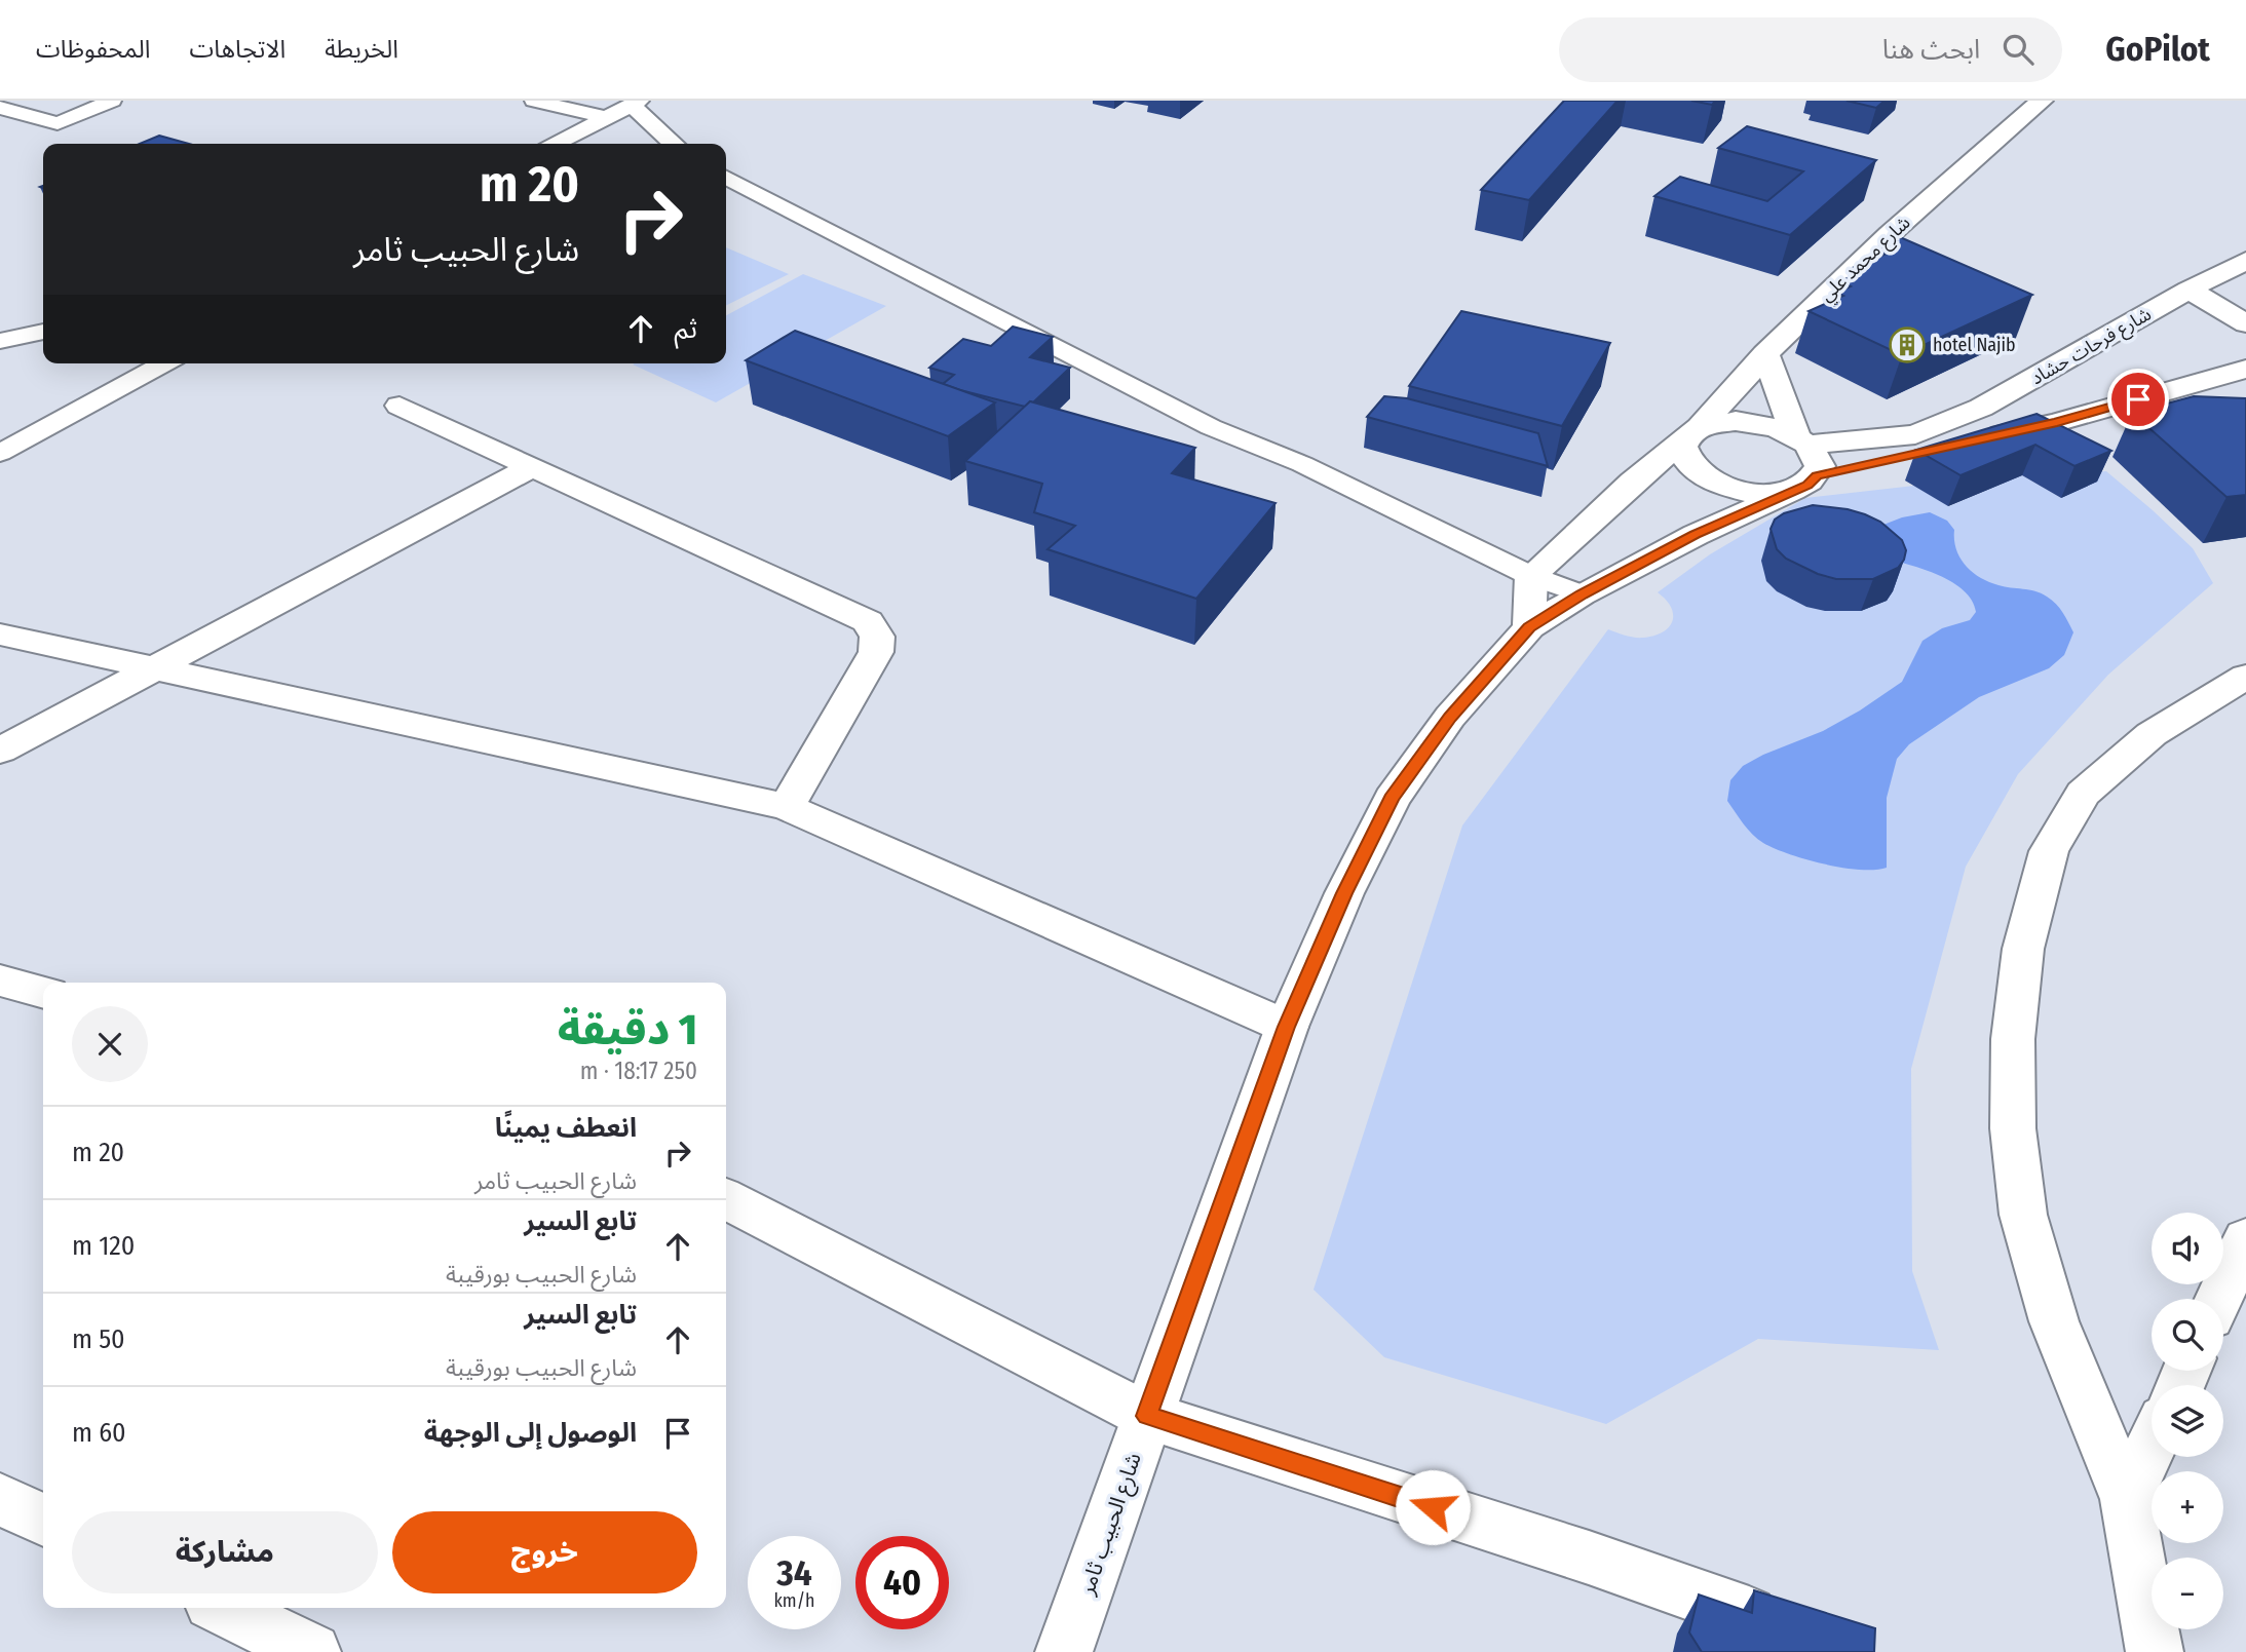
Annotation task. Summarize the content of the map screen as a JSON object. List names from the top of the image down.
{
  "streets": {
    "street": ["شارع محمد علي", "شارع فرحات حشاد", "شارع الحبيب ثامر"]
  },
  "places": {
    "building": ["hotel Najib"]
  },
  "page": {
    "header": "GoPilot",
    "search": "ابحث هنا",
    "nav": ["الخريطة", "الاتجاهات", "المحفوظات"],
    "turn": ["20 m", "شارع الحبيب ثامر"],
    "then": "ثم",
    "heading": ["1 دقيقة", "250 m · 18:17"],
    "list": [
      {
        "name": "انعطف يمينًا",
        "note": "شارع الحبيب ثامر",
        "value": "20 m"
      },
      {
        "name": "تابع السير",
        "note": "شارع الحبيب بورقيبة",
        "value": "120 m"
      },
      {
        "name": "تابع السير",
        "note": "شارع الحبيب بورقيبة",
        "value": "50 m"
      },
      {
        "name": "الوصول إلى الوجهة",
        "value": "60 m"
      }
    ],
    "map_buttons": ["+", "−"],
    "buttons": ["خروج", "مشاركة"],
    "speed": "34 km/h",
    "limit": "40"
  }
}
